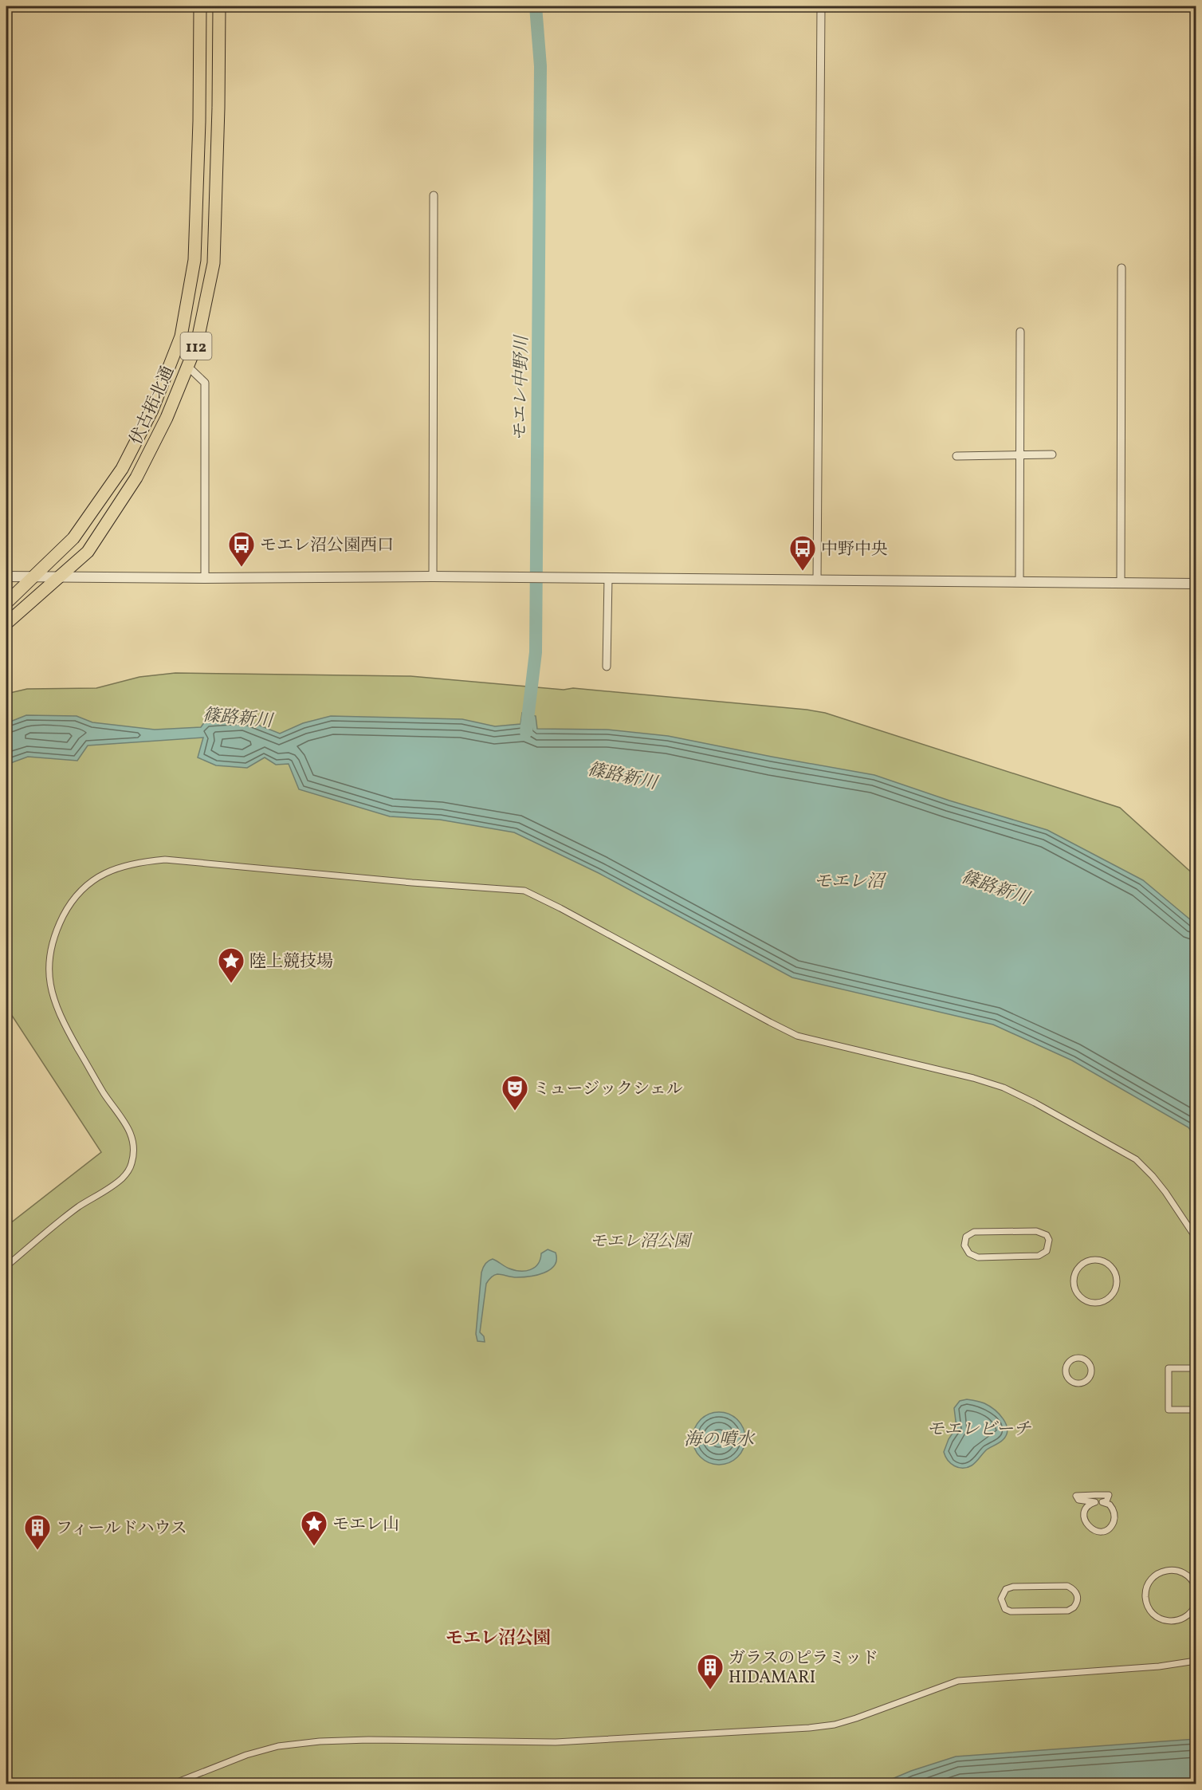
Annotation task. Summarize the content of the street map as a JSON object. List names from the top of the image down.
{
  "streets": {
    "main road": ["112", "伏古拓北通"]
  },
  "districts": ["モエレ沼公園"],
  "water": [
    "モエレ中野川",
    "篠路新川",
    "モエレ沼",
    "モエレビーチ",
    "海の噴水"
  ],
  "parks": ["モエレ沼公園"],
  "places": {
    "bus stop": ["モエレ沼公園西口", "中野中央"],
    "place": ["陸上競技場", "モエレ山"],
    "theatre": ["ミュージックシェル"],
    "building": ["フィールドハウス", "ガラスのピラミッド HIDAMARI"]
  }
}
